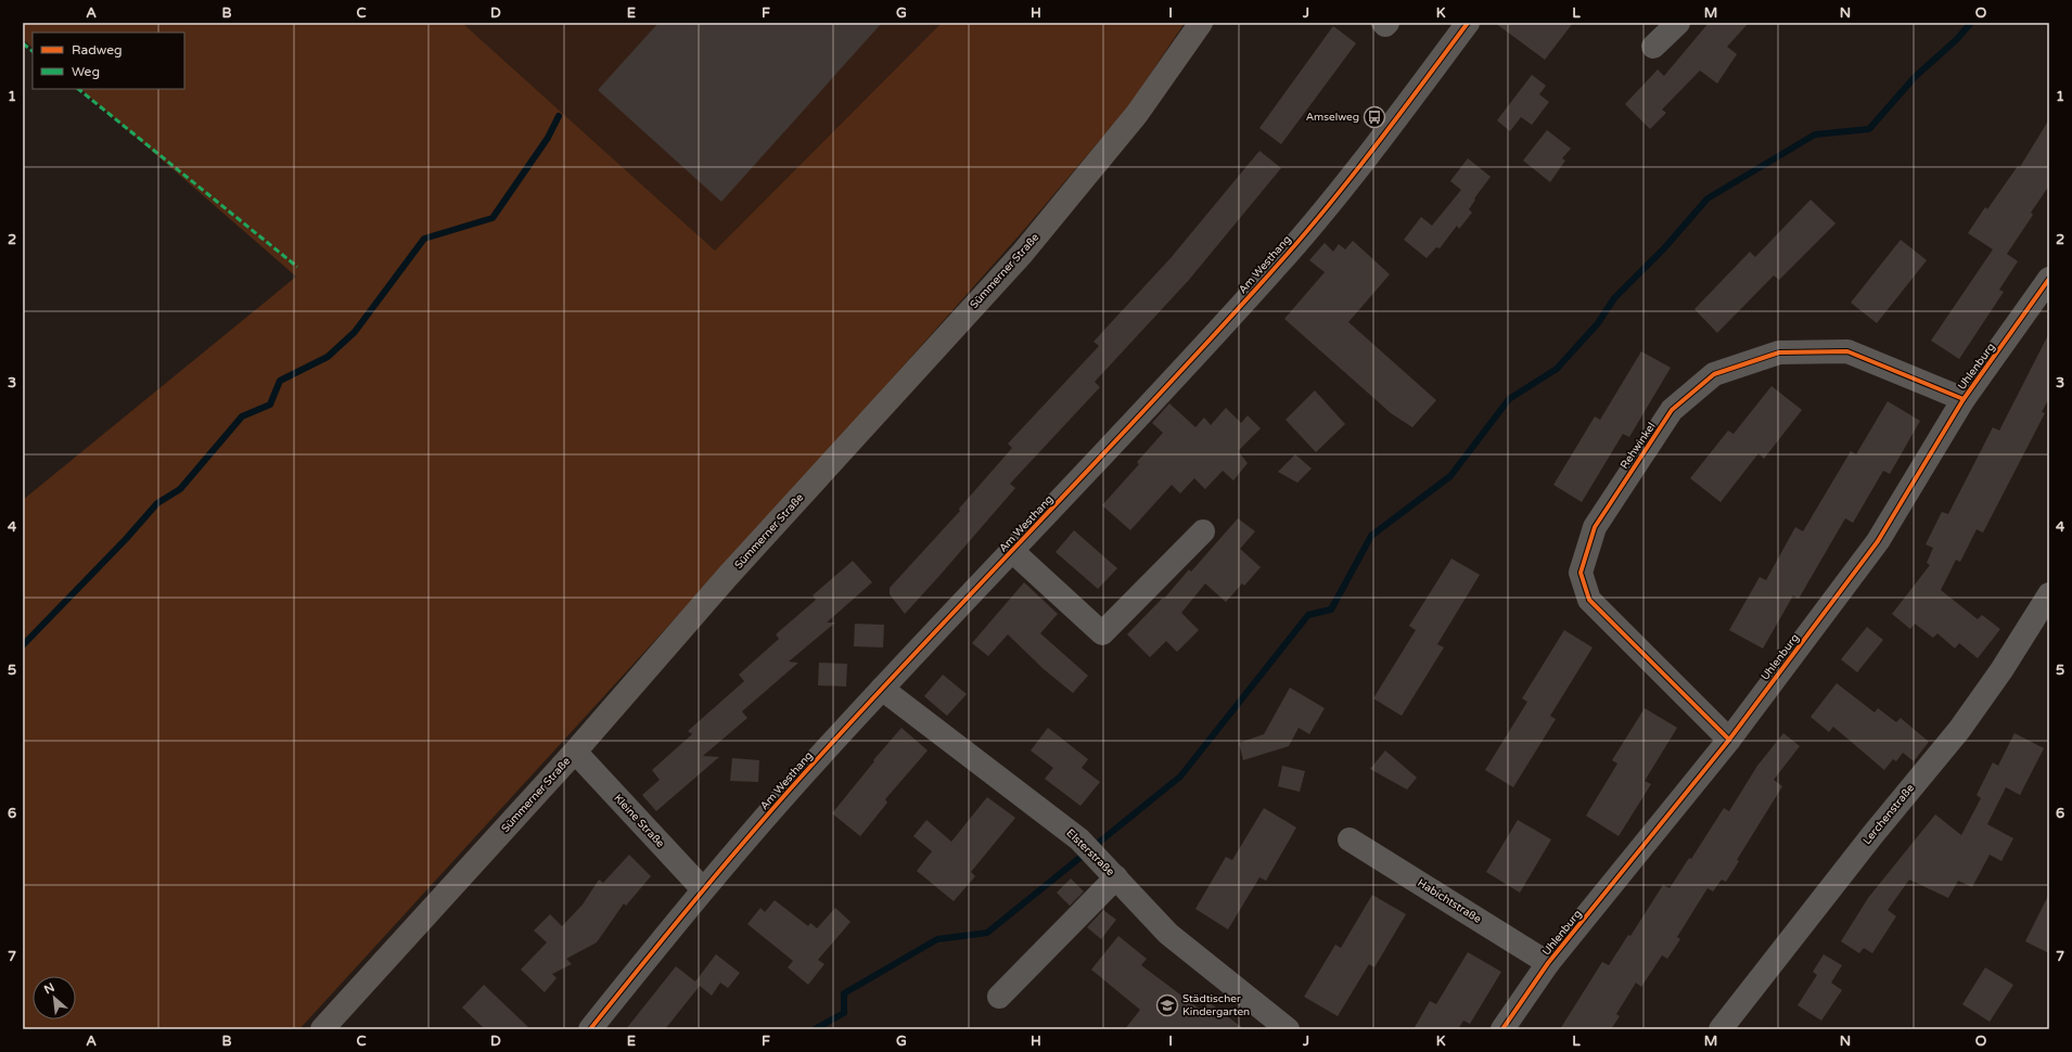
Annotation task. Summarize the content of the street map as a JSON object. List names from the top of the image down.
{
  "streets": {
    "main road": ["Sümmerner Straße"],
    "street": [
      "Am Westhang",
      "Uhlenburg",
      "Rehwinkel",
      "Lerchenstraße",
      "Kleine Straße",
      "Elsterstraße",
      "Habichtstraße"
    ]
  },
  "crossings": [
    ["Am Westhang", "Kleine Straße"],
    ["Am Westhang", "Elsterstraße"],
    ["Sümmerner Straße", "Kleine Straße"],
    ["Uhlenburg", "Rehwinkel"],
    ["Uhlenburg", "Habichtstraße"]
  ],
  "places": {
    "bus stop": ["Amselweg"],
    "school or university": ["Städtischer Kindergarten"]
  },
  "legend": ["Radweg", "Weg"],
  "north": "top left",
  "grid": {
    "columns": [
      "A",
      "B",
      "C",
      "D",
      "E",
      "F",
      "G",
      "H",
      "I",
      "J",
      "K",
      "L",
      "M",
      "N",
      "O"
    ],
    "rows": [
      "1",
      "2",
      "3",
      "4",
      "5",
      "6",
      "7"
    ]
  }
}
